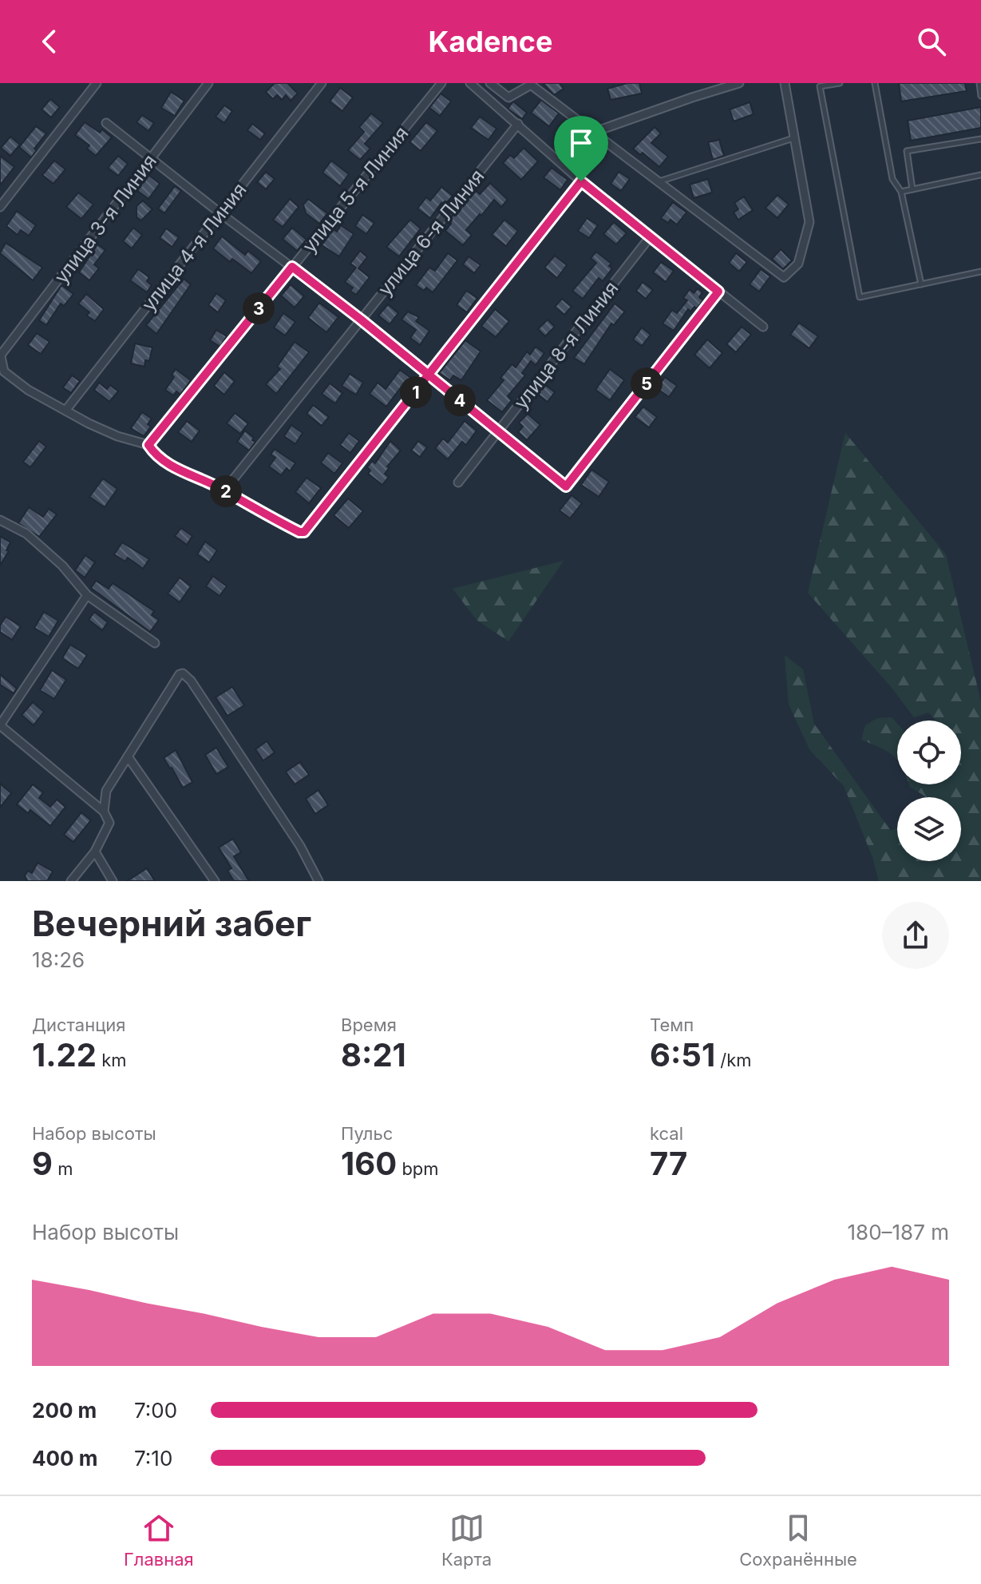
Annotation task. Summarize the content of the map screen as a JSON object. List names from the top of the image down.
{
  "streets": {
    "street": [
      "улица 5-я Линия",
      "улица 3-я Линия",
      "улица 6-я Линия",
      "улица 4-я Линия",
      "улица 8-я Линия"
    ]
  },
  "page": {
    "header": "Kadence",
    "pins": [
      "3",
      "5",
      "1",
      "4",
      "2"
    ],
    "heading": ["Вечерний забег", "18:26"],
    "stats": [
      ["Дистанция", "1.22 km"],
      ["Время", "8:21"],
      ["Темп", "6:51 /km"],
      ["Набор высоты", "9 m"],
      ["Пульс", "160 bpm"],
      ["kcal", "77"]
    ],
    "chart": ["Набор высоты", "180–187 m"],
    "list": [
      {
        "name": "200 m",
        "note": "7:00"
      },
      {
        "name": "400 m",
        "note": "7:10"
      }
    ],
    "tabs": ["Главная", "Карта", "Сохранённые"]
  }
}
